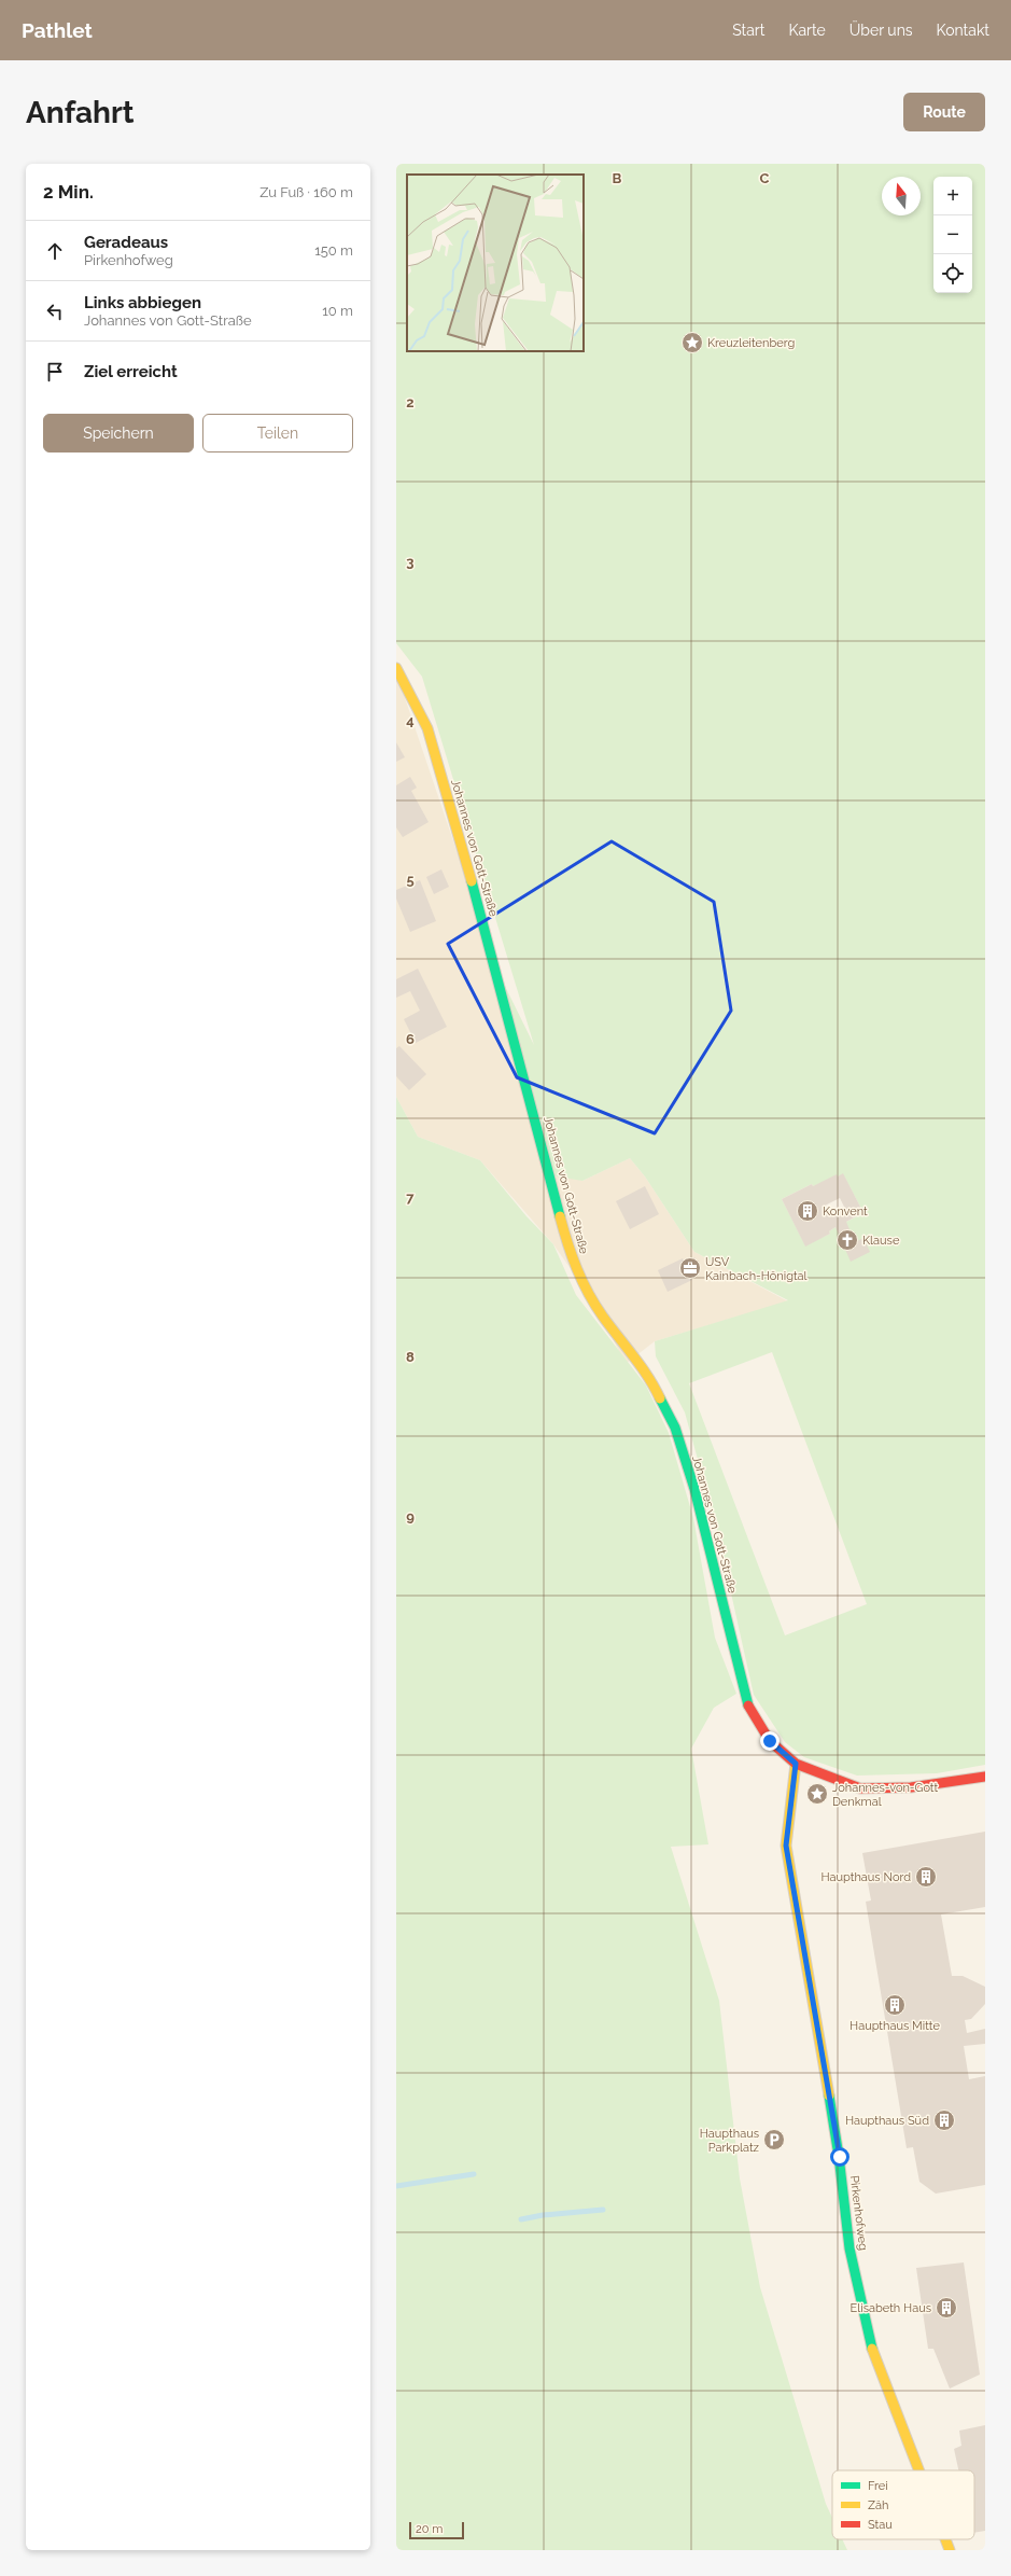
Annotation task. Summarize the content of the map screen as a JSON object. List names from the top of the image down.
{
  "streets": {
    "street": ["Johannes von Gott-Straße", "Pirkenhofweg"]
  },
  "crossings": [
    ["Johannes von Gott-Straße", "Pirkenhofweg"]
  ],
  "places": {
    "place": ["Kreuzleitenberg", "Johannes-von-Gott Denkmal"],
    "building": [
      "Konvent",
      "Haupthaus Nord",
      "Haupthaus Mitte",
      "Haupthaus Süd",
      "Elisabeth Haus"
    ],
    "church": ["Klause"],
    "office": ["USV Kainbach-Hönigtal"],
    "parking": ["Haupthaus Parkplatz"]
  },
  "legend": ["Frei", "Zäh", "Stau"],
  "scale_bar": "20 m",
  "north": "top",
  "page": {
    "header": "Pathlet",
    "nav": [
      "Start",
      "Karte",
      "Über uns",
      "Kontakt"
    ],
    "buttons": [
      "Route",
      ["Speichern", "Teilen"]
    ],
    "title": "Anfahrt",
    "heading": ["2 Min.", "Zu Fuß · 160 m"],
    "map_buttons": ["+", "−"],
    "list": [
      ["Geradeaus", "Pirkenhofweg", "150 m"],
      ["Links abbiegen", "Johannes von Gott-Straße", "10 m"],
      "Ziel erreicht"
    ],
    "scale": "20 m"
  },
  "grid": {
    "columns": ["B", "C"],
    "rows": [
      "2",
      "3",
      "4",
      "5",
      "6",
      "7",
      "8",
      "9"
    ]
  }
}
